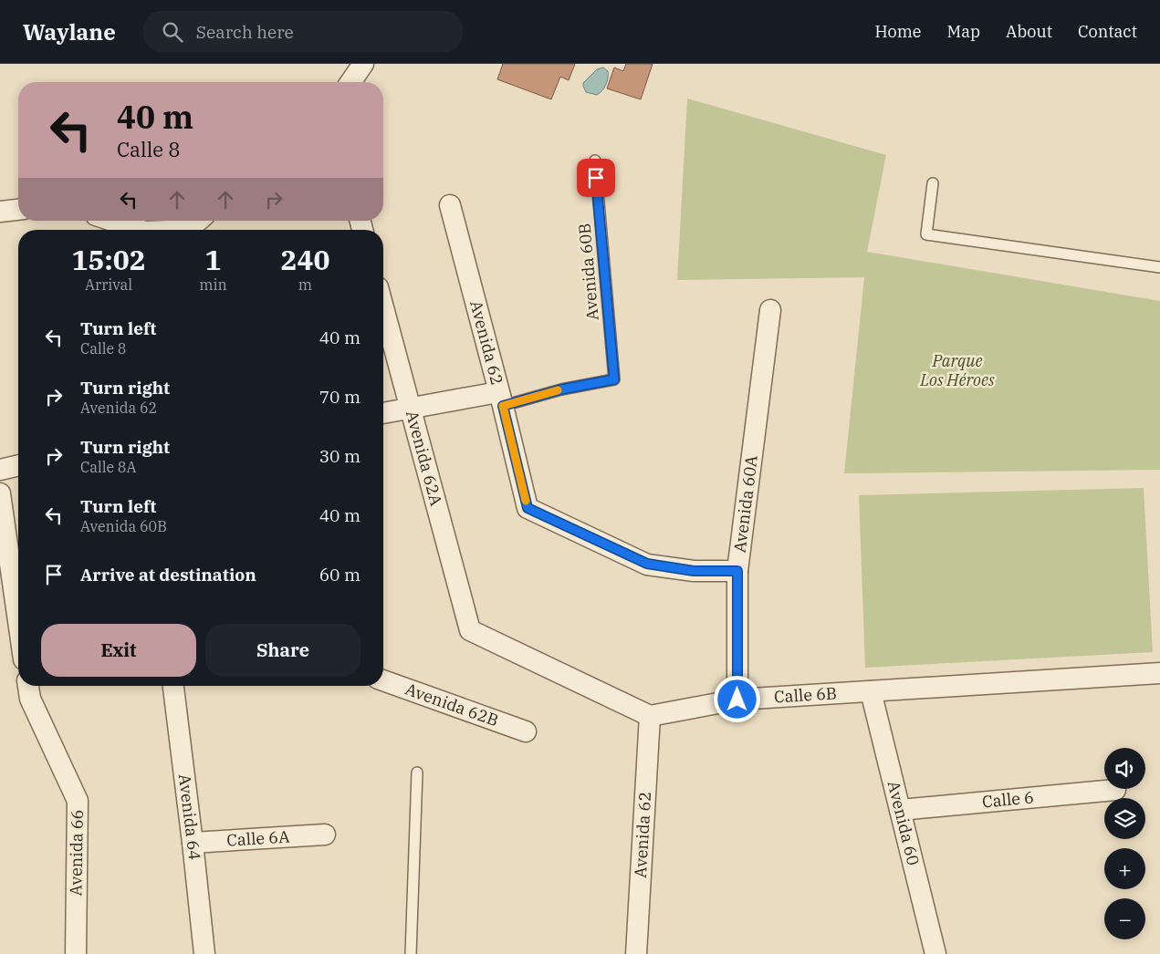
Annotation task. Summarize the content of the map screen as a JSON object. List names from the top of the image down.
{
  "streets": {
    "street": [
      "Avenida 62",
      "Avenida 62A",
      "Avenida 60A",
      "Calle 6B",
      "Avenida 62B",
      "Calle 6",
      "Avenida 64",
      "Avenida 60",
      "Calle 6A",
      "Avenida 66"
    ],
    "lane": ["Avenida 60B"]
  },
  "crossings": [
    ["Avenida 60B", "Avenida 62"],
    ["Avenida 62", "Avenida 62A"],
    ["Avenida 62", "Avenida 60A"],
    ["Avenida 62", "Calle 6B"],
    ["Avenida 62A", "Calle 6B"],
    ["Avenida 60A", "Calle 6B"],
    ["Calle 6B", "Avenida 60"],
    ["Calle 6", "Avenida 60"],
    ["Avenida 64", "Calle 6A"]
  ],
  "parks": ["Parque Los Héroes"],
  "page": {
    "header": "Waylane",
    "search": "Search here",
    "nav": [
      "Home",
      "Map",
      "About",
      "Contact"
    ],
    "turn": ["40 m", "Calle 8"],
    "eta": [
      "15:02",
      "Arrival",
      "1",
      "min",
      "240",
      "m"
    ],
    "list": [
      {
        "name": "Turn left",
        "note": "Calle 8",
        "value": "40 m"
      },
      {
        "name": "Turn right",
        "note": "Avenida 62",
        "value": "70 m"
      },
      {
        "name": "Turn right",
        "note": "Calle 8A",
        "value": "30 m"
      },
      {
        "name": "Turn left",
        "note": "Avenida 60B",
        "value": "40 m"
      },
      {
        "name": "Arrive at destination",
        "value": "60 m"
      }
    ],
    "buttons": ["Exit", "Share"],
    "map_buttons": ["+", "−"]
  }
}
